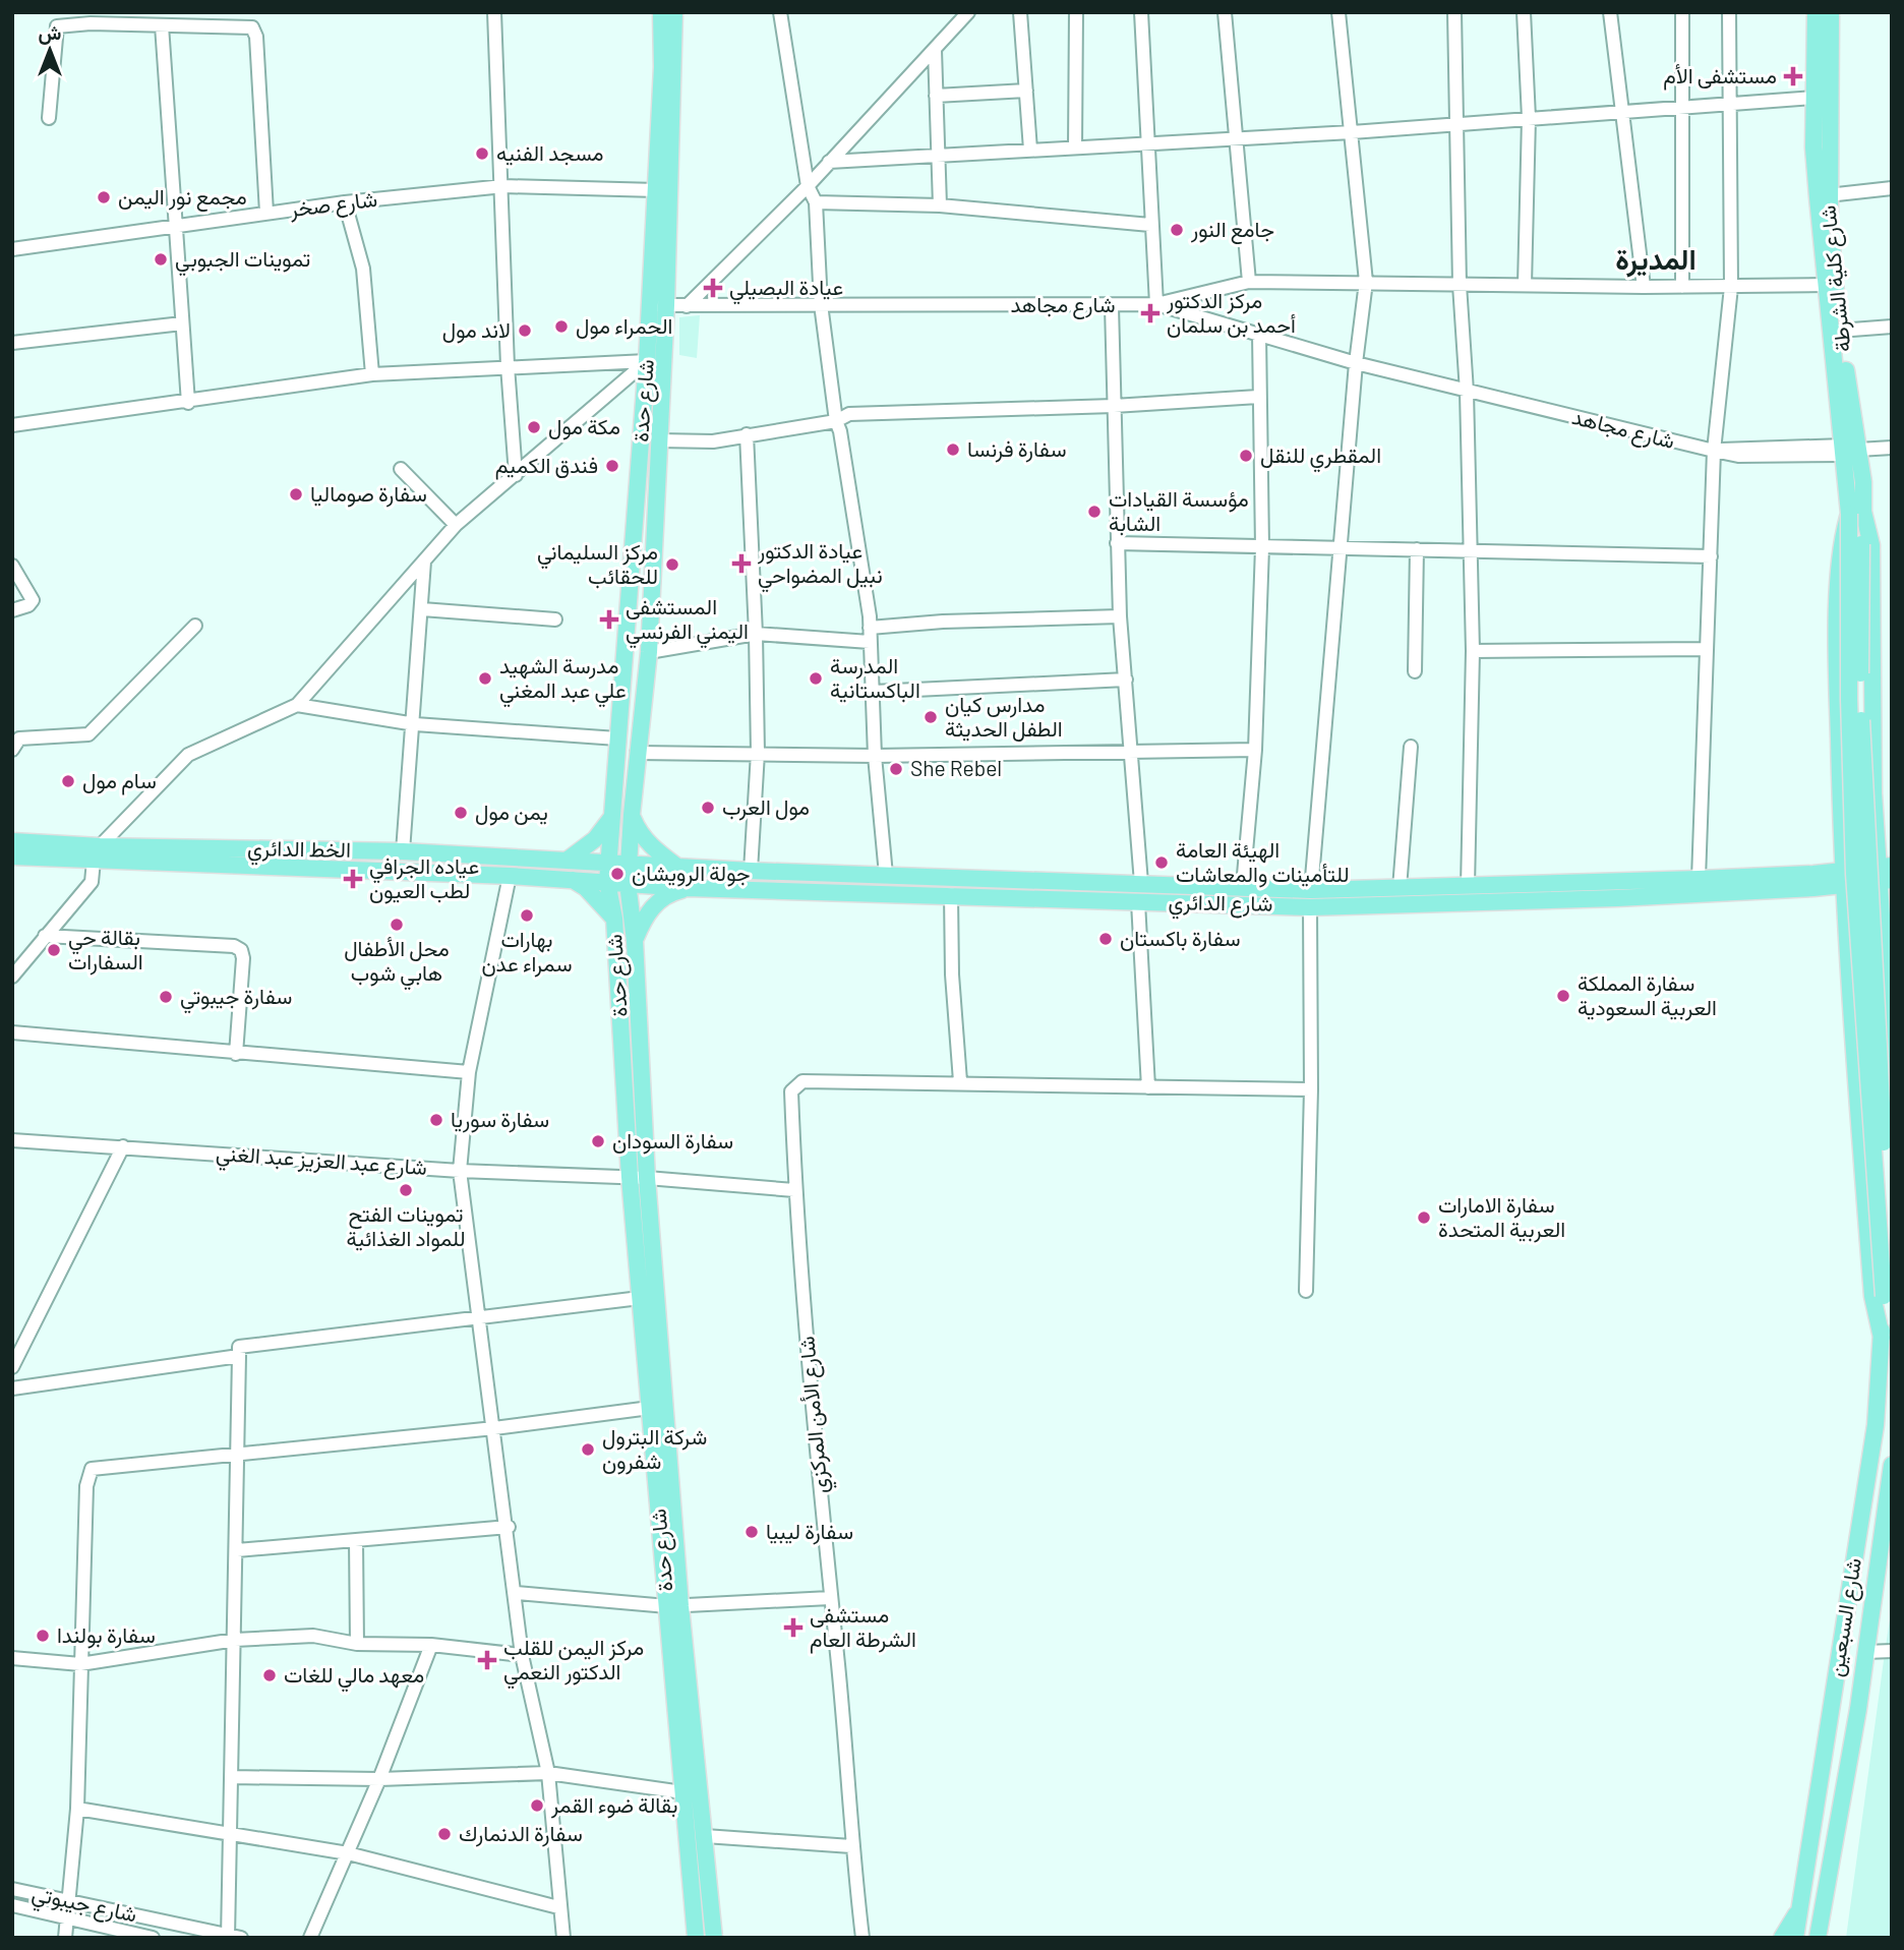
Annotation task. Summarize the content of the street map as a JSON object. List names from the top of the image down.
{
  "streets": {
    "main road": [
      "شارع كلية الشرطة",
      "شارع حدة",
      "الخط الدائري",
      "شارع الدائري",
      "شارع السبعين"
    ],
    "street": [
      "شارع صخر",
      "شارع مجاهد",
      "شارع عبد العزيز عبد الغني",
      "شارع الأمن المركزي",
      "شارع جيبوتي"
    ]
  },
  "crossings": [
    ["شارع صخر", "شارع حدة"],
    ["شارع كلية الشرطة", "شارع مجاهد"],
    ["شارع كلية الشرطة", "شارع السبعين"],
    ["شارع مجاهد", "شارع حدة"],
    ["شارع حدة", "الخط الدائري"],
    ["شارع حدة", "شارع الدائري"],
    ["شارع حدة", "شارع عبد العزيز عبد الغني"],
    ["الخط الدائري", "شارع الدائري"],
    ["شارع عبد العزيز عبد الغني", "شارع الأمن المركزي"]
  ],
  "districts": ["المديرة"],
  "places": {
    "health": [
      "مستشفى الأم",
      "عيادة البصيلي",
      "مركز الدكتور أحمد بن سلمان",
      "عيادة الدكتور نبيل المضواحي",
      "المستشفى اليمني الفرنسي",
      "عياده الجرافي لطب العيون",
      "مستشفى الشرطة العام",
      "مركز اليمن للقلب الدكتور النعمي"
    ],
    "other": [
      "مسجد الفنيه",
      "مجمع نور اليمن",
      "جامع النور",
      "تموينات الجبوبي",
      "الحمراء مول",
      "لاند مول",
      "مكة مول",
      "سفارة فرنسا",
      "المقطري للنقل",
      "فندق الكميم",
      "سفارة صوماليا",
      "مؤسسة القيادات الشابة",
      "مركز السليماني للحقائب",
      "مدرسة الشهيد علي عبد المغني",
      "المدرسة الباكستانية",
      "مدارس كيان الطفل الحديثة",
      "She Rebel",
      "سام مول",
      "مول العرب",
      "يمن مول",
      "الهيئة العامة للتأمينات والمعاشات",
      "جولة الرويشان",
      "بهارات سمراء عدن",
      "محل الأطفال هابي شوب",
      "سفارة باكستان",
      "بقالة حي السفارات",
      "سفارة المملكة العربية السعودية",
      "سفارة جيبوتي",
      "سفارة سوريا",
      "سفارة السودان",
      "تموينات الفتح للمواد الغذائية",
      "سفارة الامارات العربية المتحدة",
      "شركة البترول شفرون",
      "سفارة ليبيا",
      "سفارة بولندا",
      "معهد مالي للغات",
      "بقالة ضوء القمر",
      "سفارة الدنمارك"
    ]
  },
  "north": "top"
}
